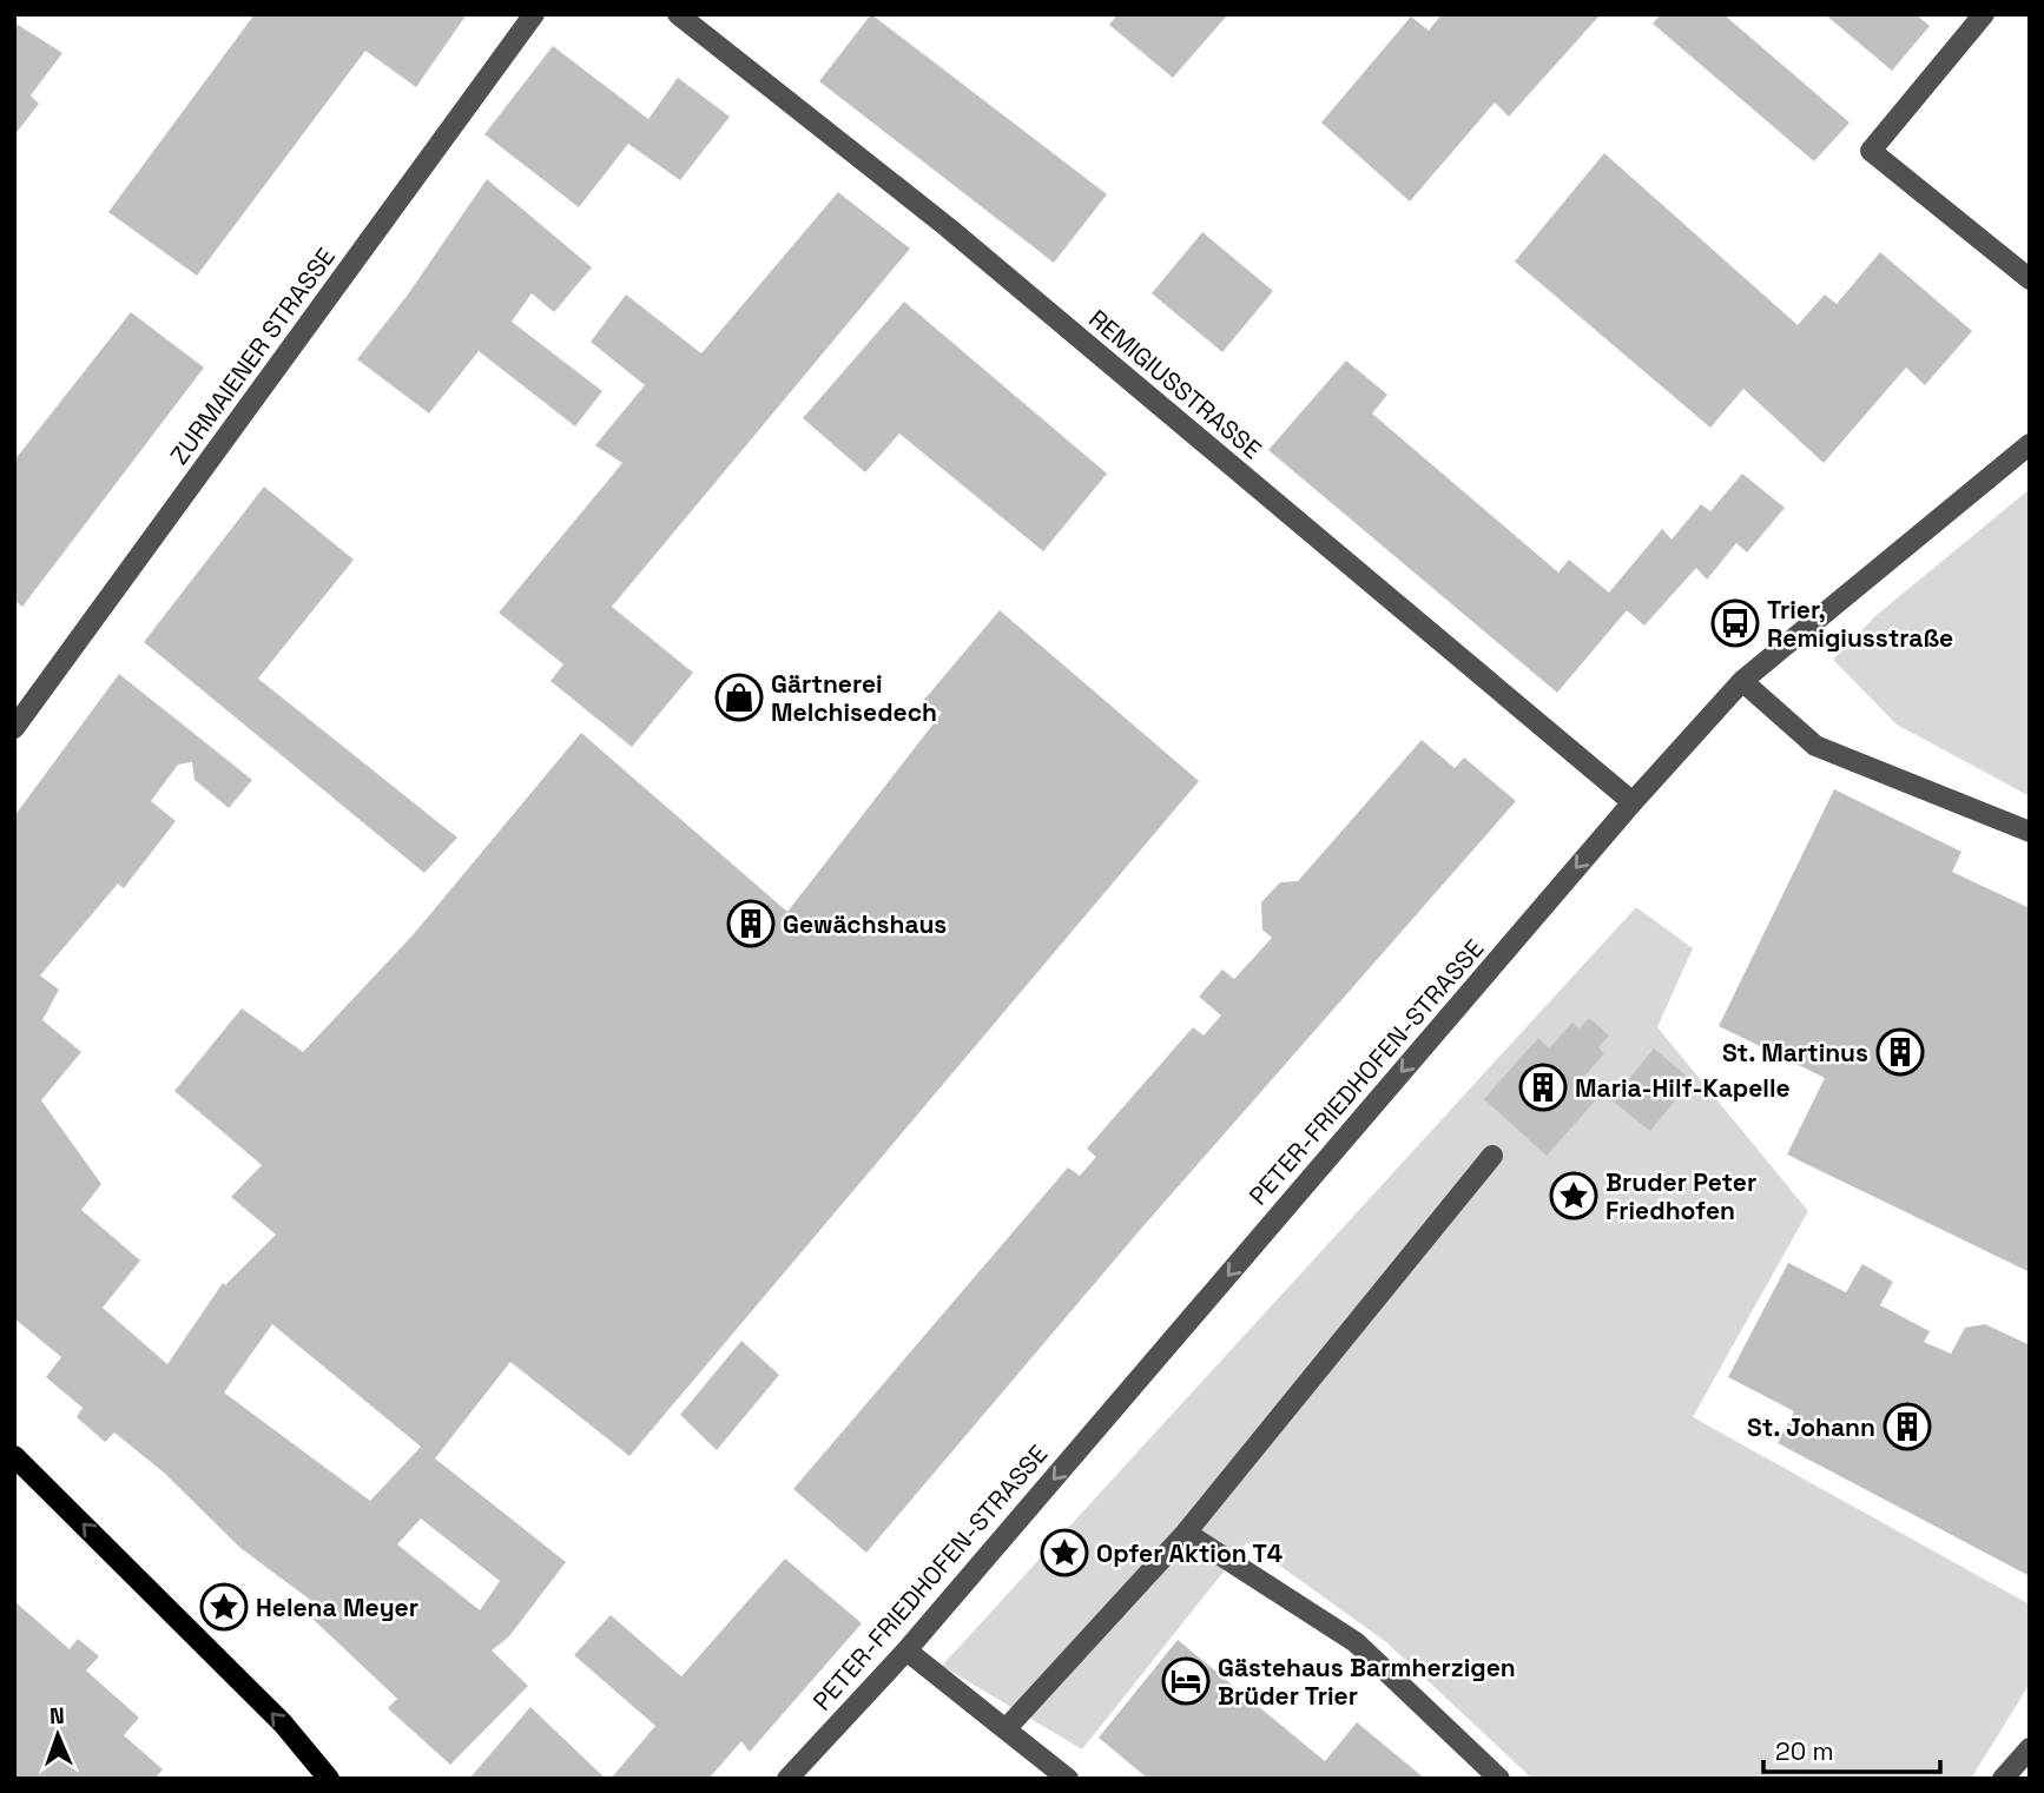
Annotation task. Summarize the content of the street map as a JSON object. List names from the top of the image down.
{
  "streets": {
    "street": ["ZURMAIENER STRASSE", "REMIGIUSSTRASSE", "PETER-FRIEDHOFEN-STRASSE"]
  },
  "crossings": [
    ["REMIGIUSSTRASSE", "PETER-FRIEDHOFEN-STRASSE"]
  ],
  "places": {
    "bus stop": ["Trier, Remigiusstraße"],
    "shop": ["Gärtnerei Melchisedech"],
    "building": [
      "Gewächshaus",
      "St. Martinus",
      "Maria-Hilf-Kapelle",
      "St. Johann"
    ],
    "place": ["Bruder Peter Friedhofen", "Opfer Aktion T4", "Helena Meyer"],
    "hotel": ["Gästehaus Barmherzigen Brüder Trier"]
  },
  "scale_bar": "20 m",
  "north": "top"
}
